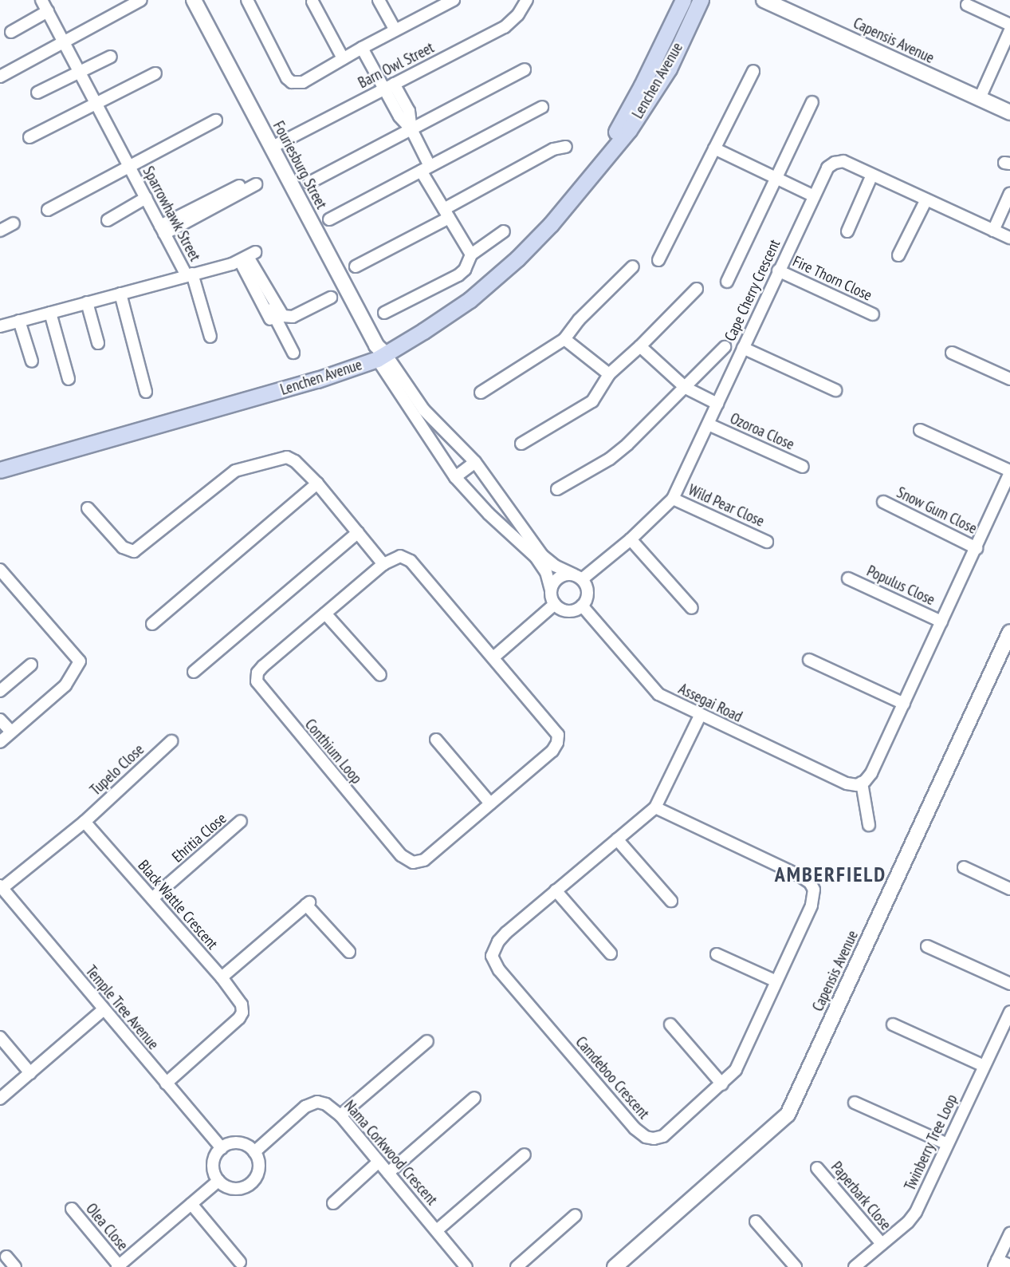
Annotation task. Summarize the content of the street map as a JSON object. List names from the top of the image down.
{
  "streets": {
    "main road": ["Lenchen Avenue"],
    "street": [
      "Capensis Avenue",
      "Barn Owl Street",
      "Fouriesburg Street",
      "Sparrowhawk Street",
      "Fire Thorn Close",
      "Cape Cherry Crescent",
      "Ozoroa Close",
      "Wild Pear Close",
      "Snow Gum Close",
      "Populus Close",
      "Assegai Road",
      "Conthium Loop",
      "Tupelo Close",
      "Ehritia Close",
      "Black Wattle Crescent",
      "Temple Tree Avenue",
      "Camdeboo Crescent",
      "Twinberry Tree Loop",
      "Nama Corkwood Crescent",
      "Paperbark Close",
      "Olea Close"
    ]
  },
  "crossings": [
    ["Barn Owl Street", "Fouriesburg Street"],
    ["Lenchen Avenue", "Fouriesburg Street"],
    ["Fire Thorn Close", "Cape Cherry Crescent"],
    ["Cape Cherry Crescent", "Ozoroa Close"],
    ["Cape Cherry Crescent", "Wild Pear Close"],
    ["Cape Cherry Crescent", "Assegai Road"],
    ["Assegai Road", "Camdeboo Crescent"],
    ["Tupelo Close", "Black Wattle Crescent"],
    ["Ehritia Close", "Black Wattle Crescent"],
    ["Black Wattle Crescent", "Temple Tree Avenue"],
    ["Temple Tree Avenue", "Nama Corkwood Crescent"],
    ["Twinberry Tree Loop", "Paperbark Close"]
  ],
  "districts": ["AMBERFIELD"]
}
